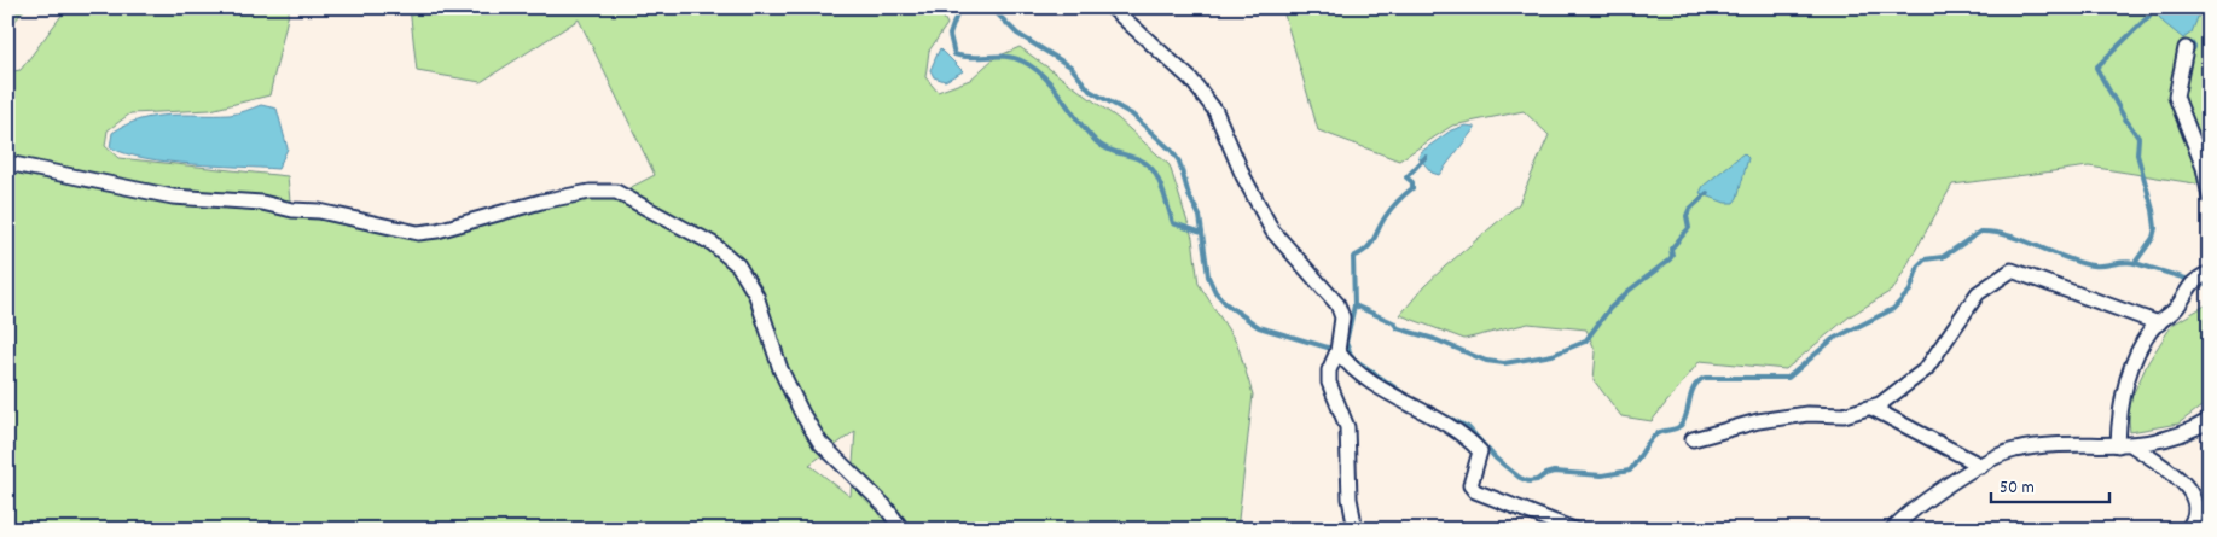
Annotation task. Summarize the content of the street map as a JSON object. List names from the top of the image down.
{
  "scale_bar": "50 m"
}
